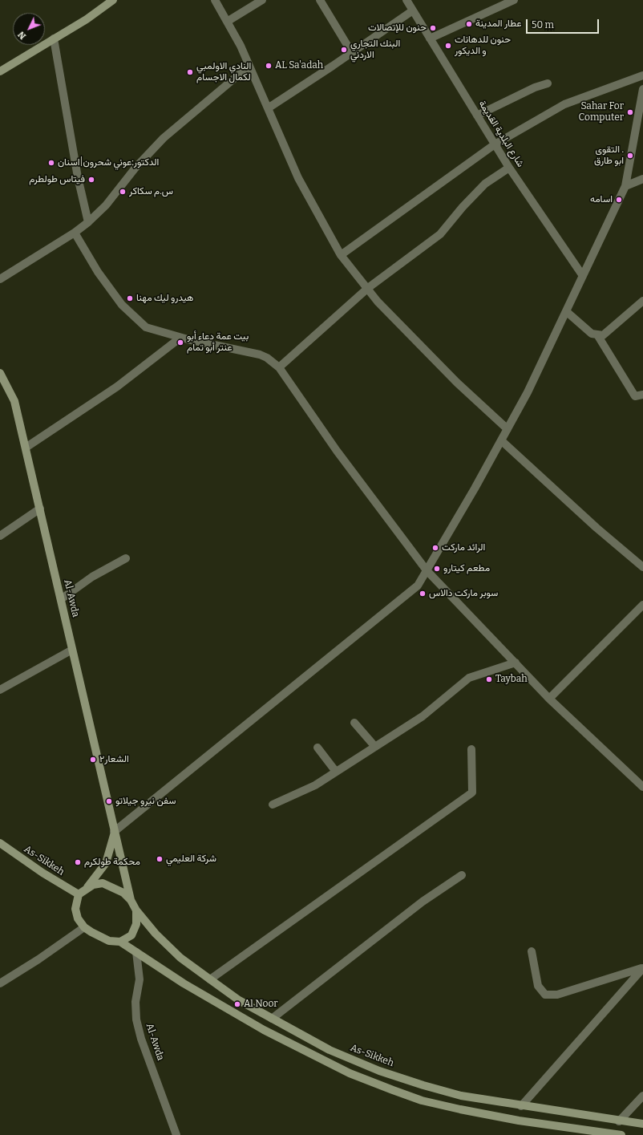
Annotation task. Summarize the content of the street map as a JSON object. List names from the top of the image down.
{
  "streets": {
    "street": ["شارع البلدية القديمة", "Al-Awda", "As-Sikkeh"]
  },
  "crossings": [
    ["Al-Awda", "As-Sikkeh"]
  ],
  "places": [
    "عطار المدينة",
    "حنون للإتصالات",
    "حنون للدهانات و الديكور",
    "البنك التجاري الاردني",
    "AL Sa'adah",
    "النادي الاولمبي لكمال الاجسام",
    "Sahar For Computer",
    "التقوى . ابو طارق",
    "الدكتور:عوني شحرون|اسنان",
    "فيتاس طولطرم",
    "س.م سكاكر",
    "اسامه",
    "هيدرو ليك مهنا",
    "بيت عمة دعاء أبو عنتر أبو تمام",
    "الرائد ماركت",
    "مطعم كيتارو",
    "سوبر ماركت دالاس",
    "Taybah",
    "الشعار٢",
    "سفن نيرو جيلاتو",
    "شركة العليمي",
    "محكمة طولكرم",
    "Al Noor"
  ],
  "scale_bar": "50 m",
  "north": "bottom left"
}
